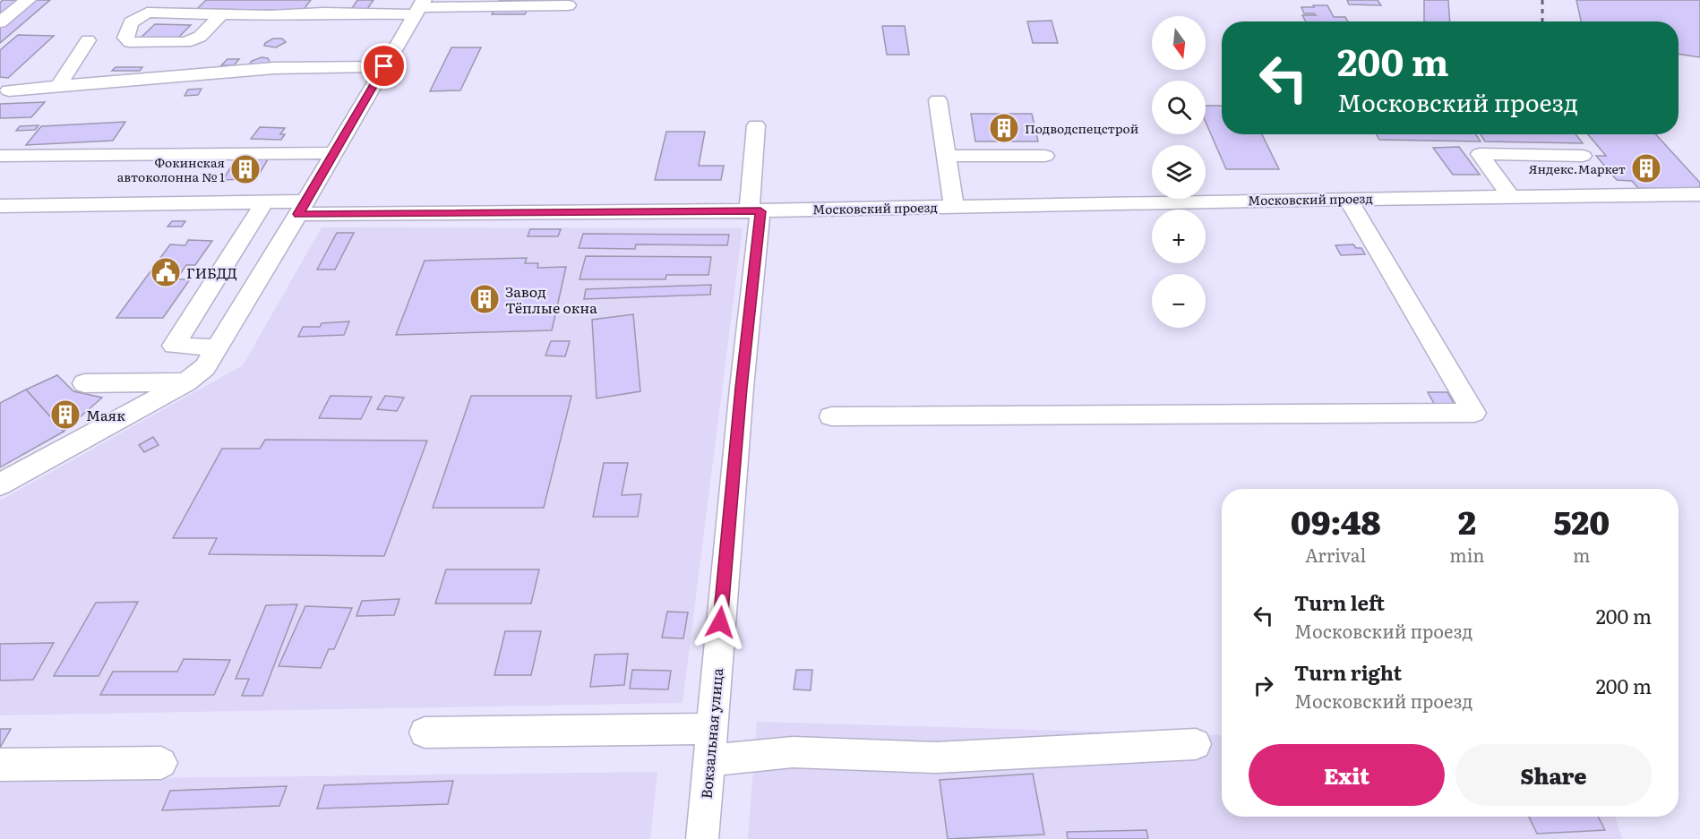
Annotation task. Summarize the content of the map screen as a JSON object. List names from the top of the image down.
{
  "streets": {
    "street": ["Московский проезд", "Вокзальная улица"]
  },
  "crossings": [
    ["Московский проезд", "Вокзальная улица"]
  ],
  "places": {
    "building": [
      "Подводспецстрой",
      "Яндекс.Маркет",
      "Фокинская автоколонна № 1",
      "Завод Тёплые окна",
      "Маяк"
    ],
    "public building": ["ГИБДД"]
  },
  "north": "bottom",
  "page": {
    "map_buttons": ["+", "−"],
    "turn": ["200 m", "Московский проезд"],
    "eta": [
      "09:48",
      "Arrival",
      "2",
      "min",
      "520",
      "m"
    ],
    "list": [
      {
        "name": "Turn left",
        "note": "Московский проезд",
        "value": "200 m"
      },
      {
        "name": "Turn right",
        "note": "Московский проезд",
        "value": "200 m"
      }
    ],
    "buttons": ["Exit", "Share"]
  }
}
